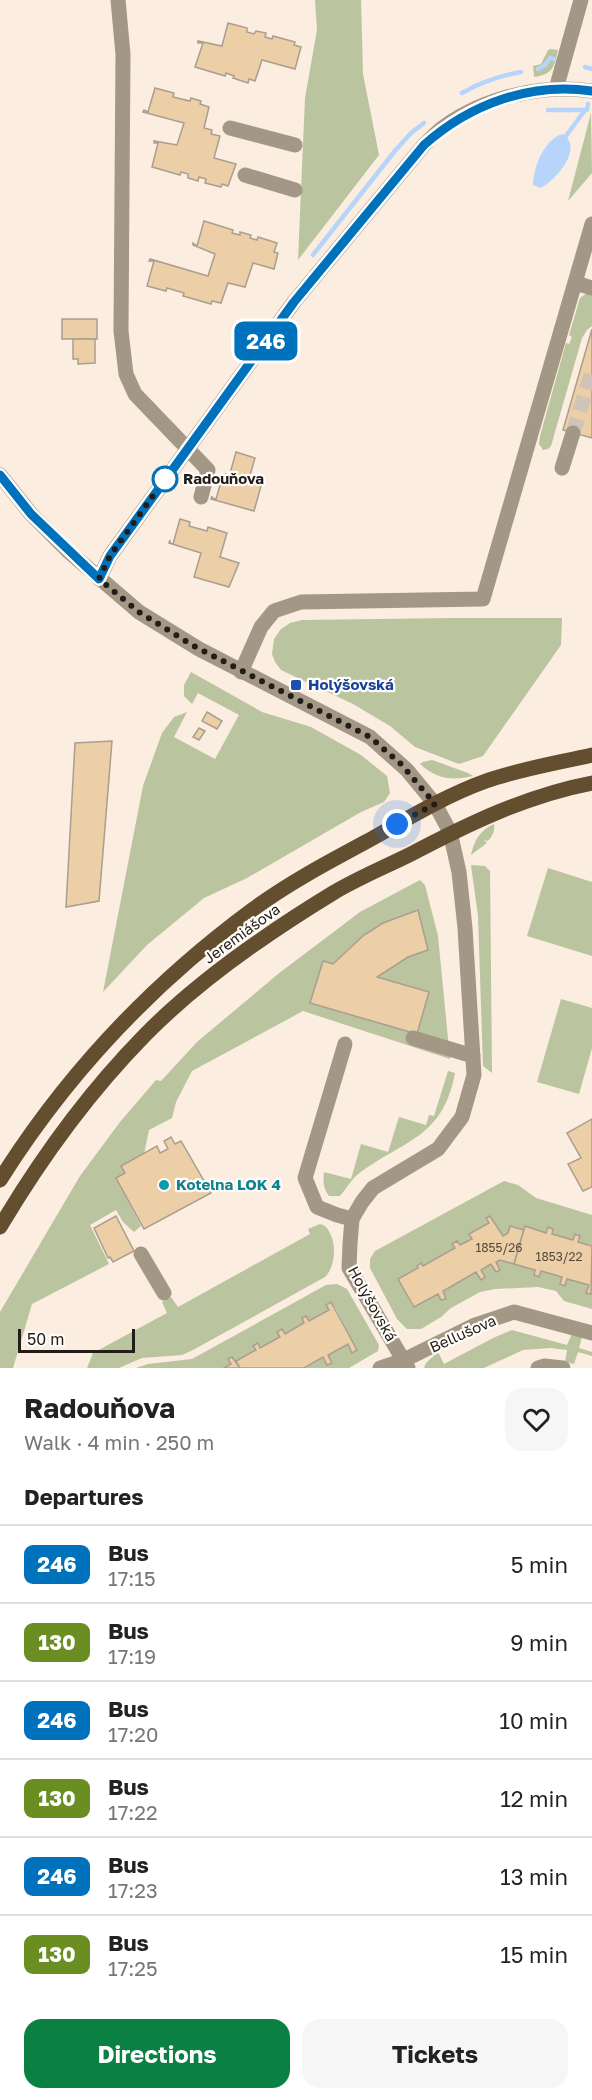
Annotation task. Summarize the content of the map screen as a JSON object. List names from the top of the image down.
{
  "streets": {
    "main road": ["Jeremiášova"],
    "street": ["Holýšovská", "Bellušova"]
  },
  "crossings": [
    ["Jeremiášova", "Holýšovská"],
    ["Holýšovská", "Bellušova"]
  ],
  "places": {
    "other": ["Radouňova", "Kotelna LOK 4"],
    "transit": ["Holýšovská"]
  },
  "lines": ["bus line 246"],
  "house_numbers": ["1855/26", "1853/22"],
  "scale_bar": "50 m",
  "page": {
    "on_map": "246",
    "scale": "50 m",
    "heading": [
      ["Radouňova", "Walk · 4 min · 250 m"],
      "Departures"
    ],
    "list": [
      {
        "mark": "246",
        "name": "Bus",
        "note": "17:15",
        "value": "5 min"
      },
      {
        "mark": "130",
        "name": "Bus",
        "note": "17:19",
        "value": "9 min"
      },
      {
        "mark": "246",
        "name": "Bus",
        "note": "17:20",
        "value": "10 min"
      },
      {
        "mark": "130",
        "name": "Bus",
        "note": "17:22",
        "value": "12 min"
      },
      {
        "mark": "246",
        "name": "Bus",
        "note": "17:23",
        "value": "13 min"
      },
      {
        "mark": "130",
        "name": "Bus",
        "note": "17:25",
        "value": "15 min"
      }
    ],
    "buttons": ["Directions", "Tickets"]
  }
}
